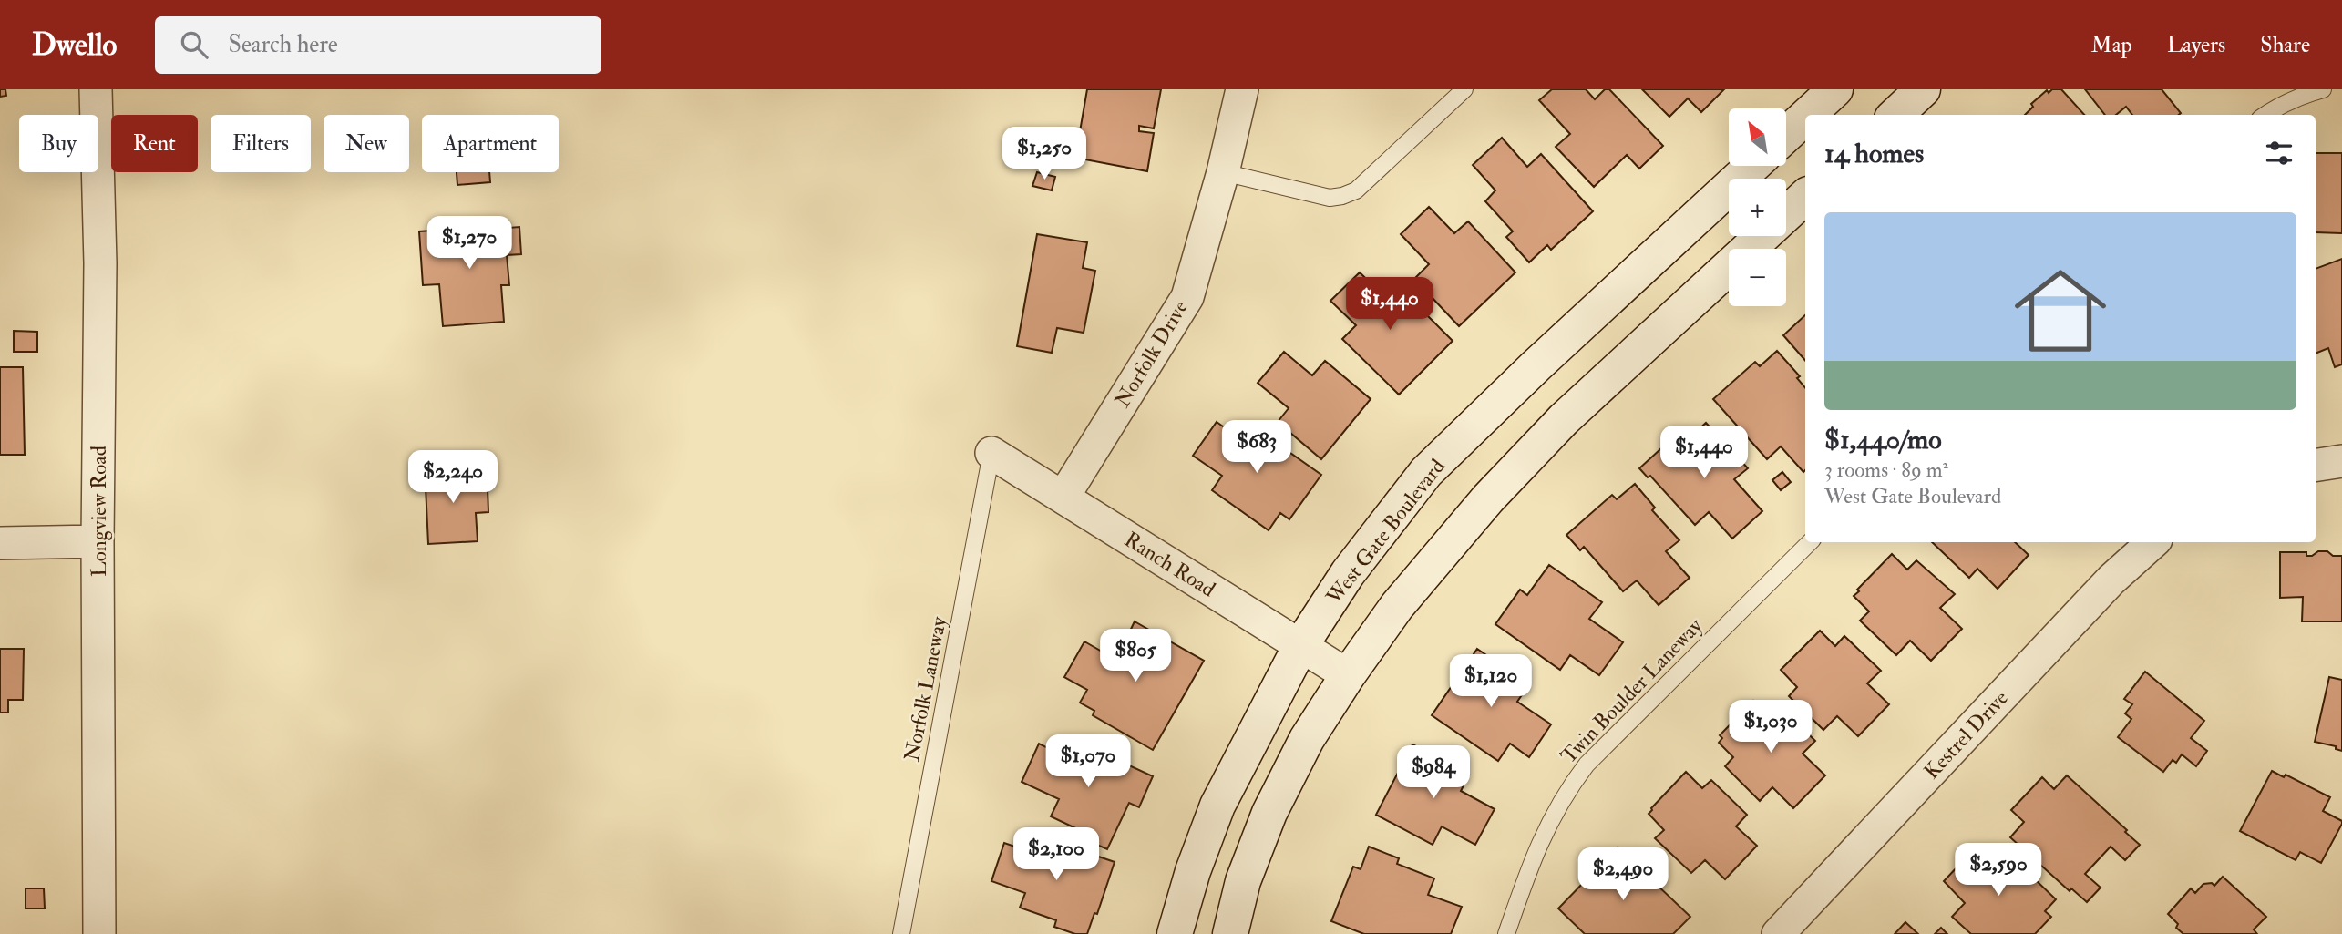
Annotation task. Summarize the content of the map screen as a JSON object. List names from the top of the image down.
{
  "streets": {
    "main road": ["West Gate Boulevard"],
    "street": [
      "Norfolk Drive",
      "Longview Road",
      "Ranch Road",
      "Kestrel Drive"
    ],
    "lane": ["Norfolk Laneway", "Twin Boulder Laneway"]
  },
  "crossings": [
    ["Norfolk Drive", "Ranch Road"],
    ["West Gate Boulevard", "Ranch Road"],
    ["Ranch Road", "Norfolk Laneway"]
  ],
  "north": "top left",
  "page": {
    "header": "Dwello",
    "search": "Search here",
    "nav": ["Map", "Layers", "Share"],
    "map_buttons": ["+", "−"],
    "chip": [
      "Buy",
      "Rent",
      "Filters",
      "New",
      "Apartment"
    ],
    "heading": "14 homes",
    "price": [
      "$1,250",
      "$1,270",
      "$1,440",
      "$683",
      "$1,440",
      "$2,240",
      "$805",
      "$1,120",
      "$1,030",
      "$1,070",
      "$984",
      "$2,100",
      "$2,590",
      "$2,490"
    ],
    "list": [
      {
        "name": "$1,440/mo",
        "note": "3 rooms · 89 m² · West Gate Boulevard"
      }
    ]
  }
}
